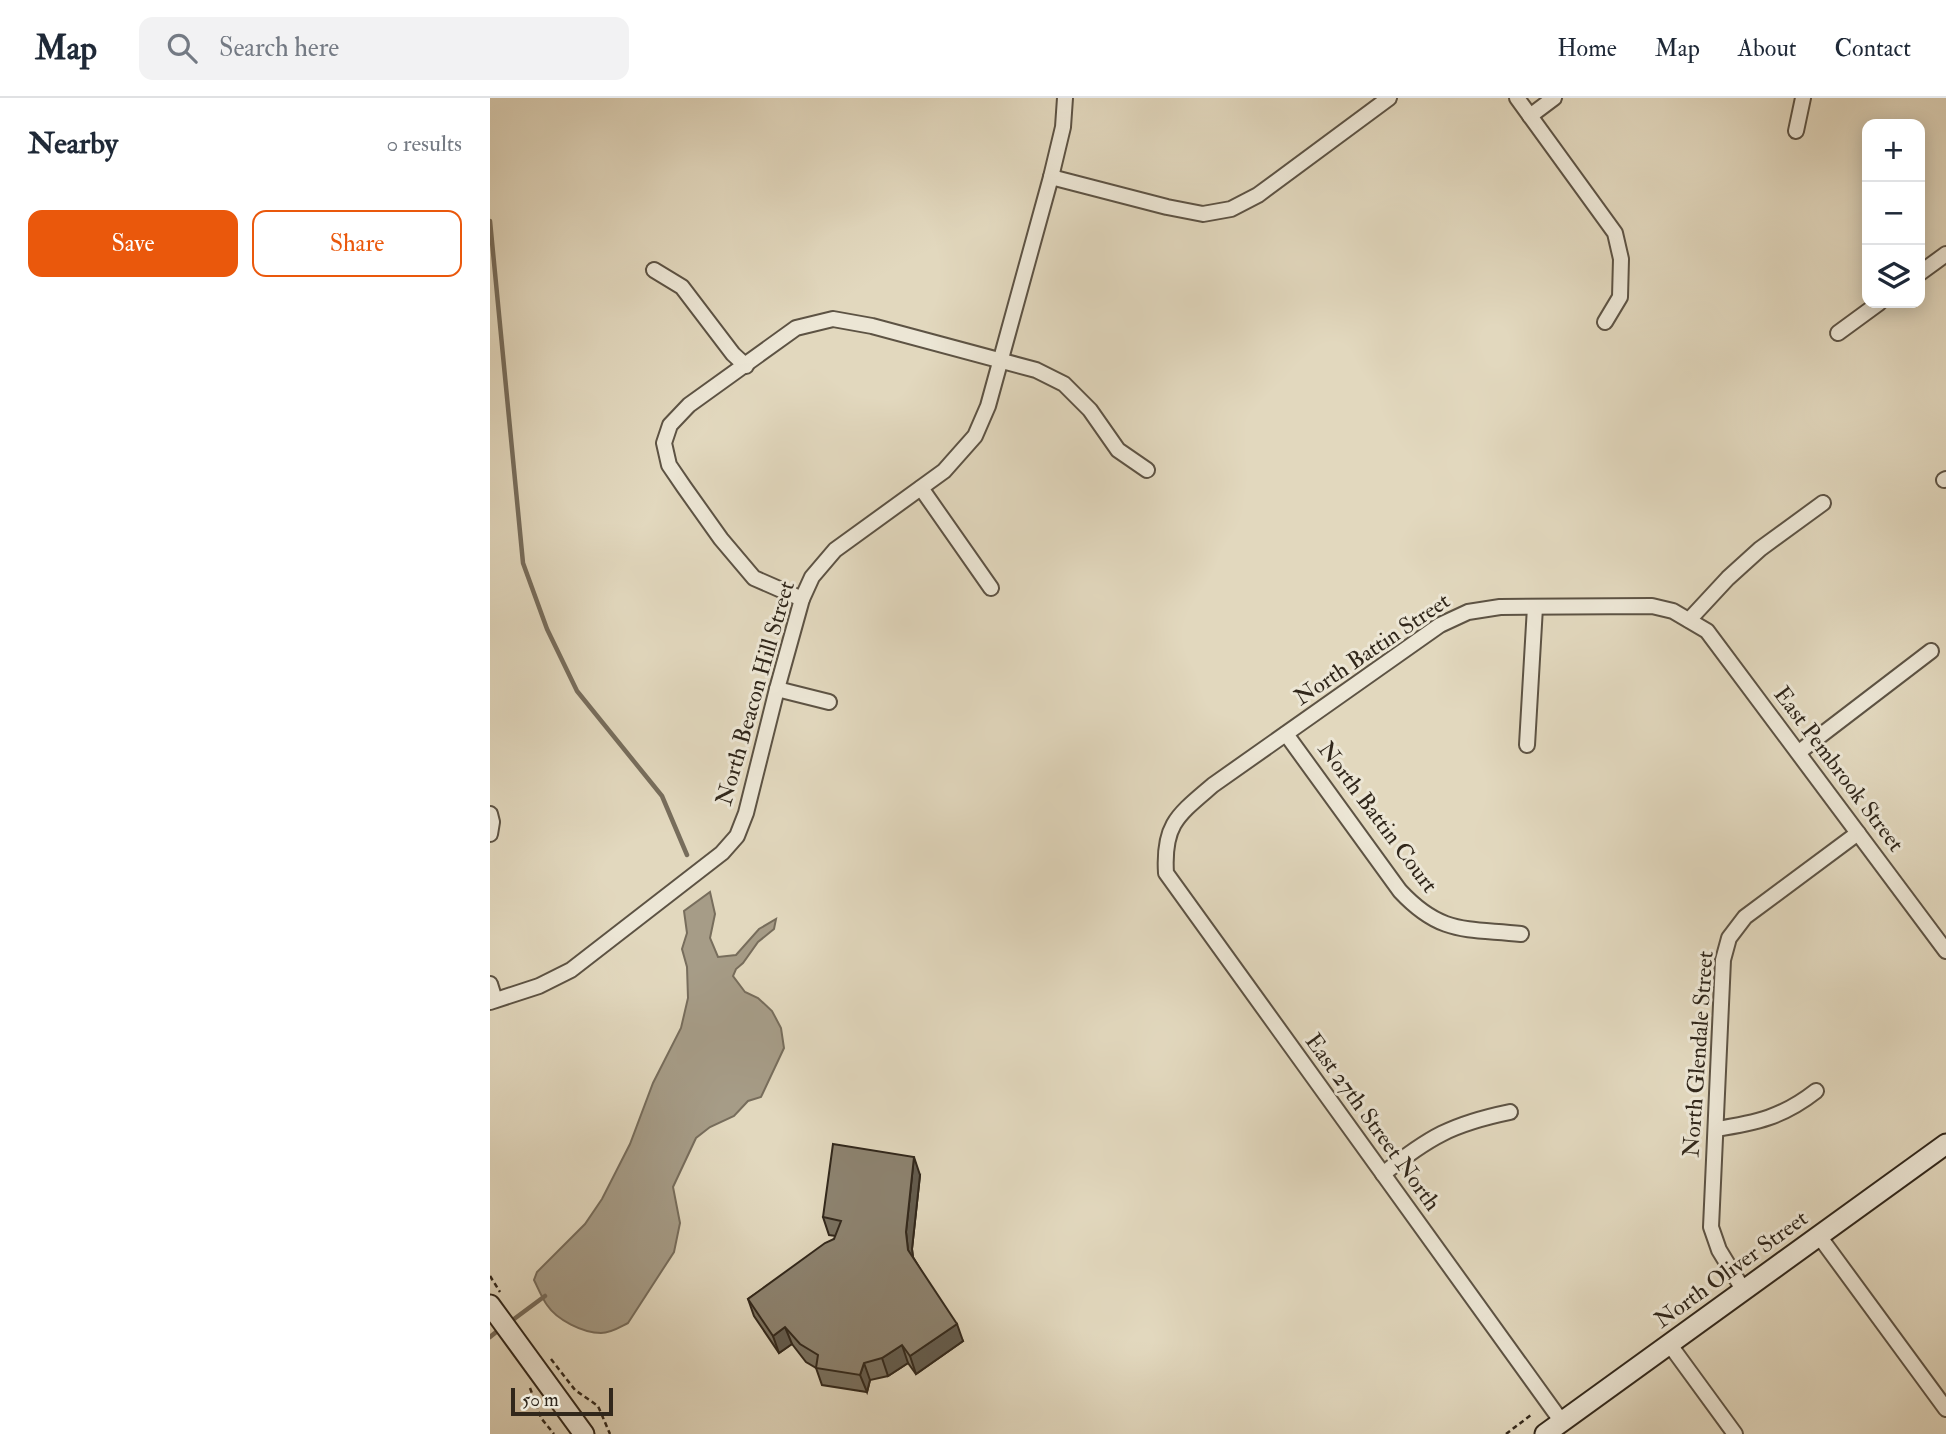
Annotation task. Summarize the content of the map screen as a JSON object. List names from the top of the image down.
{
  "streets": {
    "main road": ["North Oliver Street"],
    "street": [
      "North Battin Street",
      "North Beacon Hill Street",
      "East Pembrook Street",
      "North Battin Court",
      "North Glendale Street",
      "East 27th Street North"
    ]
  },
  "crossings": [
    ["North Battin Street", "East Pembrook Street"],
    ["North Battin Street", "North Battin Court"],
    ["North Battin Street", "East 27th Street North"],
    ["East Pembrook Street", "North Glendale Street"],
    ["North Glendale Street", "North Oliver Street"],
    ["East 27th Street North", "North Oliver Street"]
  ],
  "scale_bar": "50 m",
  "page": {
    "header": "Map",
    "search": "Search here",
    "nav": [
      "Home",
      "Map",
      "About",
      "Contact"
    ],
    "heading": ["Nearby", "0 results"],
    "map_buttons": ["+", "−"],
    "buttons": ["Save", "Share"],
    "scale": "50 m"
  }
}
